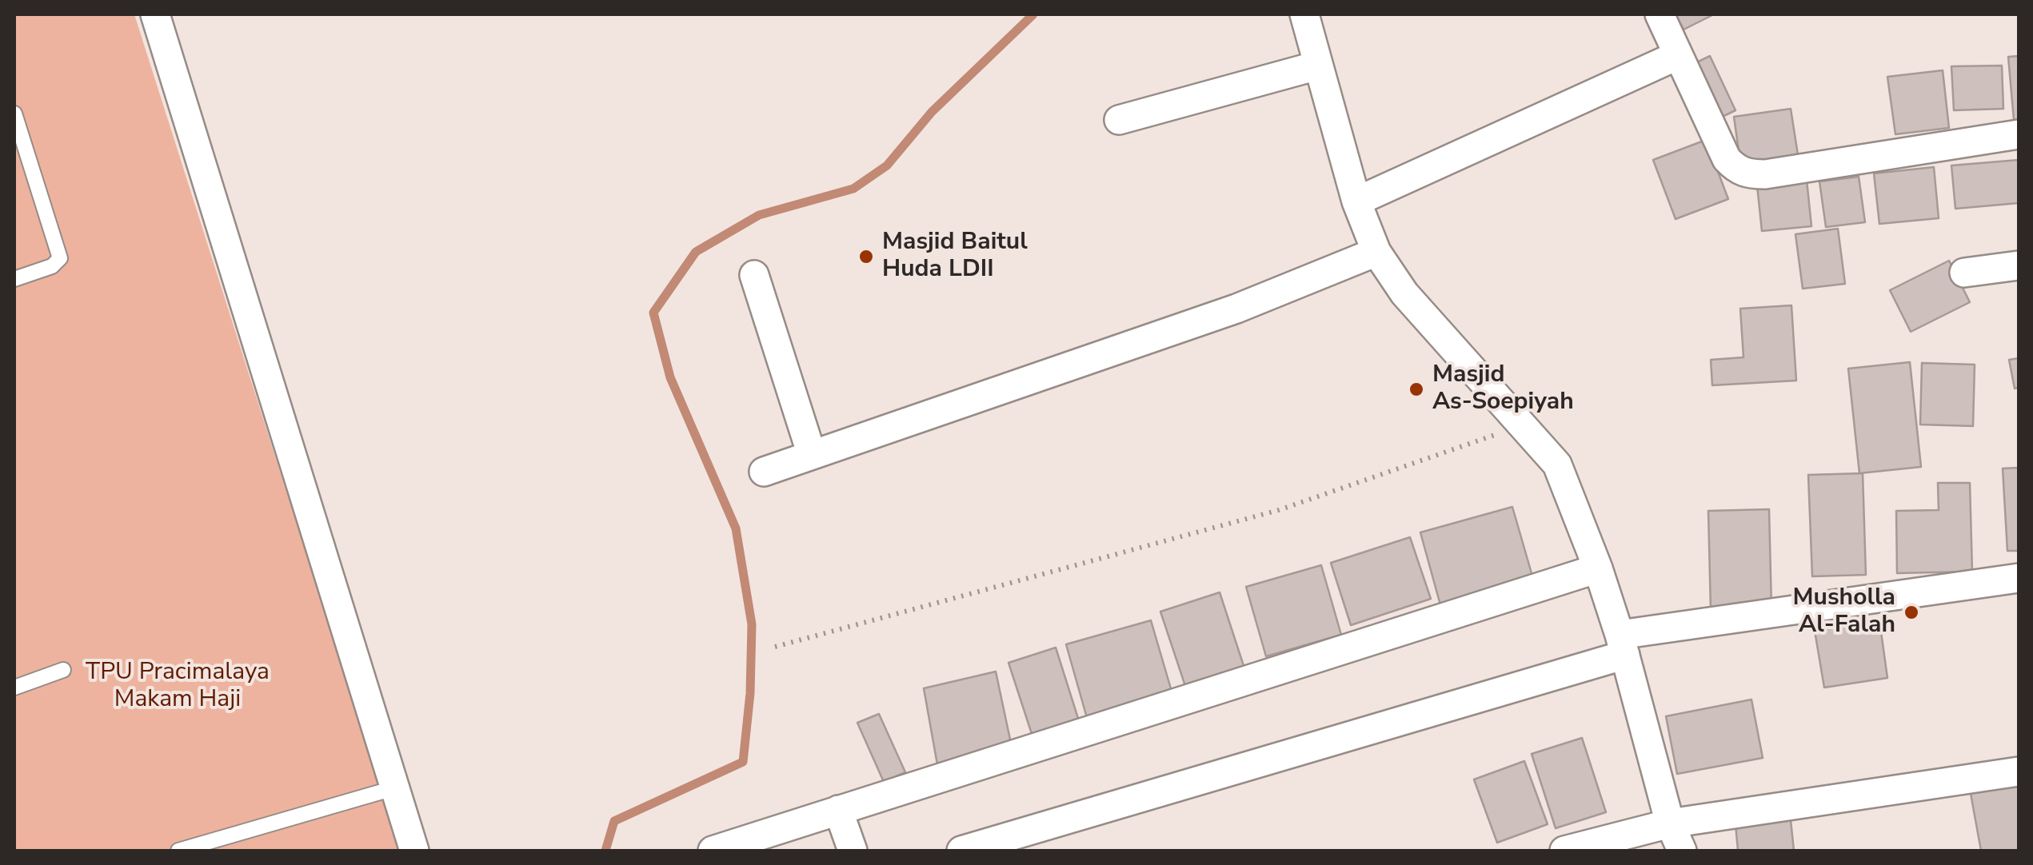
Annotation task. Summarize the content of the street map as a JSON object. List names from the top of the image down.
{
  "parks": ["TPU Pracimalaya Makam Haji"],
  "places": ["Masjid Baitul Huda LDII", "Masjid As-Soepiyah", "Musholla Al-Falah"]
}
